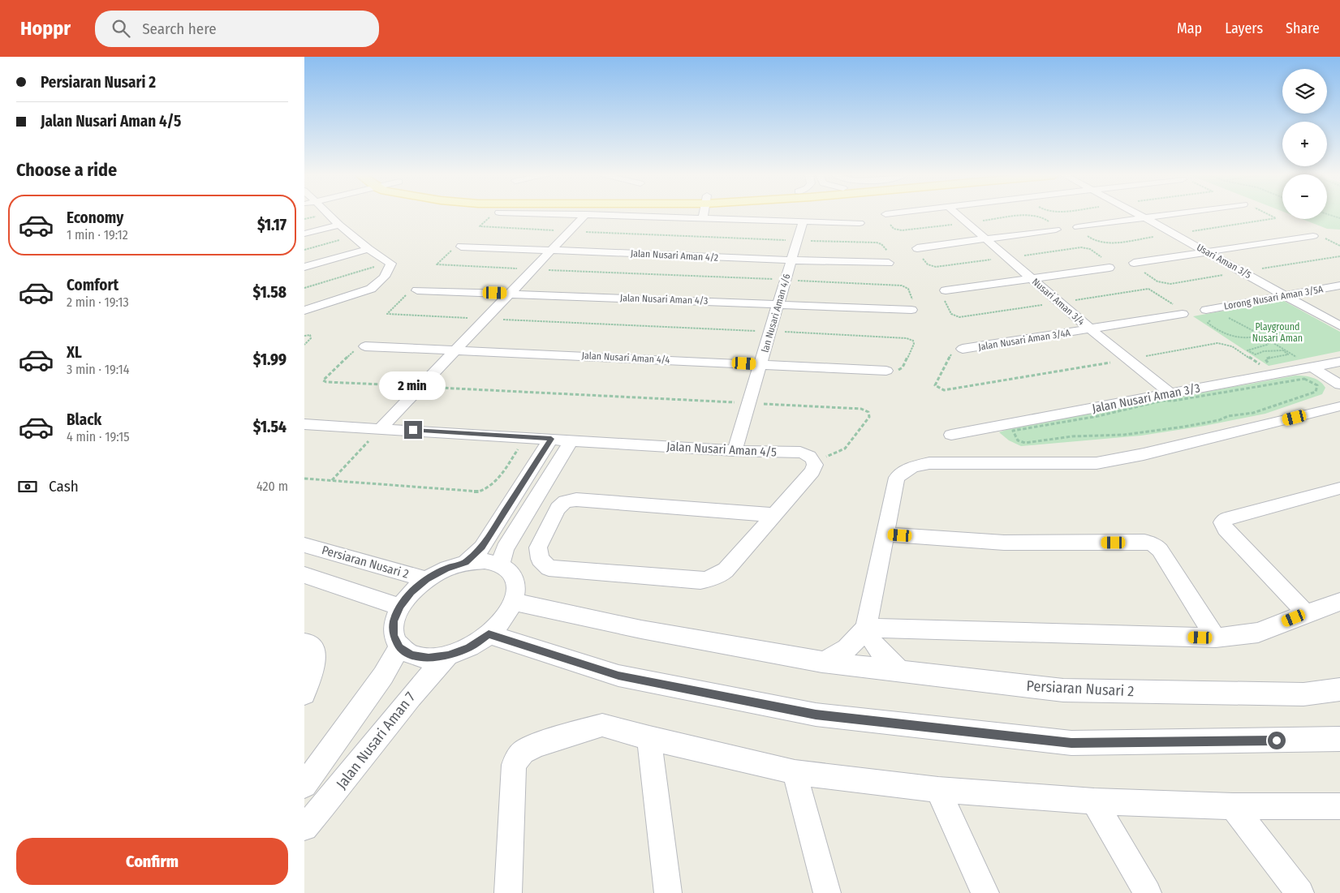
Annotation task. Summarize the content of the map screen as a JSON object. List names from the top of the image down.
{
  "streets": {
    "street": [
      "Jalan Nusari Aman 4/2",
      "Usari Aman 3/5",
      "Lorong Nusari Aman 3/5A",
      "Jalan Nusari Aman 4/3",
      "Nusari Aman 3/4",
      "lan Nusari Aman 4/6",
      "Jalan Nusari Aman 3/4A",
      "Jalan Nusari Aman 4/4",
      "Jalan Nusari Aman 3/3",
      "Jalan Nusari Aman 4/5",
      "Persiaran Nusari 2",
      "Jalan Nusari Aman 7"
    ]
  },
  "crossings": [
    ["Jalan Nusari Aman 4/2", "lan Nusari Aman 4/6"],
    ["Usari Aman 3/5", "Lorong Nusari Aman 3/5A"],
    ["Jalan Nusari Aman 4/3", "lan Nusari Aman 4/6"],
    ["Nusari Aman 3/4", "Jalan Nusari Aman 3/4A"],
    ["Nusari Aman 3/4", "Jalan Nusari Aman 3/3"],
    ["lan Nusari Aman 4/6", "Jalan Nusari Aman 4/4"],
    ["lan Nusari Aman 4/6", "Jalan Nusari Aman 4/5"],
    ["Persiaran Nusari 2", "Jalan Nusari Aman 7"]
  ],
  "parks": ["Playground Nusari Aman"],
  "page": {
    "header": "Hoppr",
    "search": "Search here",
    "nav": ["Map", "Layers", "Share"],
    "banner": ["Persiaran Nusari 2", "Jalan Nusari Aman 4/5"],
    "map_buttons": ["+", "−"],
    "heading": "Choose a ride",
    "list": [
      {
        "name": "Economy",
        "note": "1 min · 19:12",
        "value": "$1.17"
      },
      {
        "name": "Comfort",
        "note": "2 min · 19:13",
        "value": "$1.58"
      },
      {
        "name": "XL",
        "note": "3 min · 19:14",
        "value": "$1.99"
      },
      {
        "name": "Black",
        "note": "4 min · 19:15",
        "value": "$1.54"
      }
    ],
    "bubble": "2 min",
    "pay": ["Cash", "420 m"],
    "buttons": "Confirm"
  }
}
